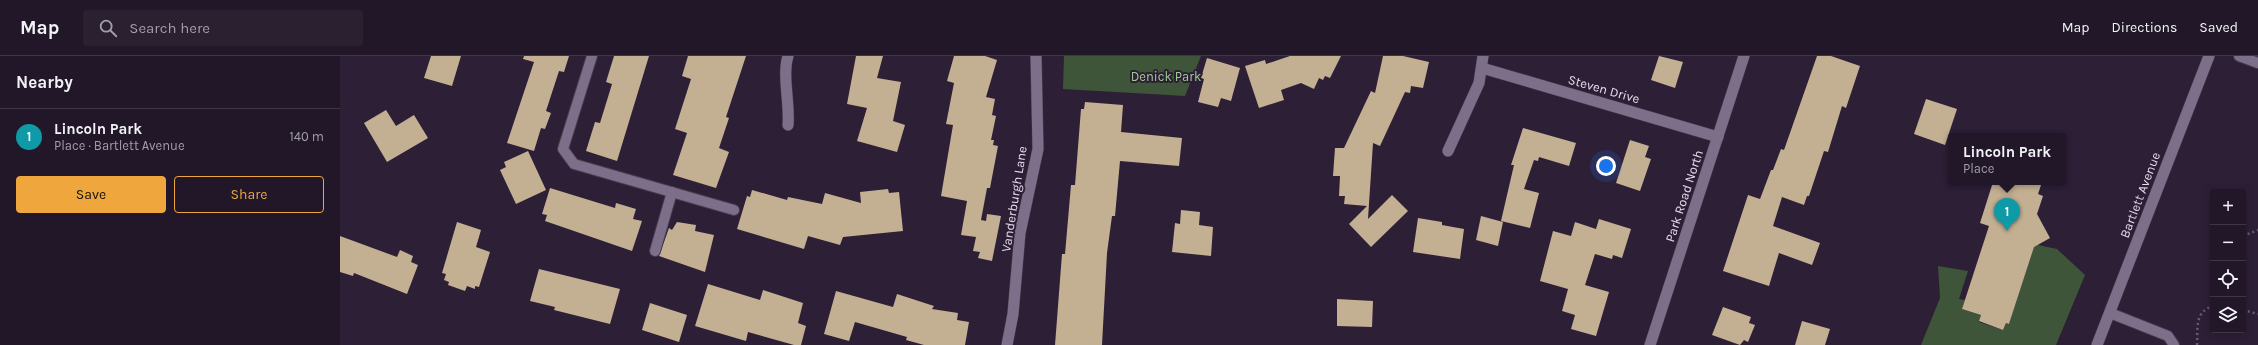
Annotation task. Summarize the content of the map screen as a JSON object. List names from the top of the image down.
{
  "streets": {
    "street": [
      "Steven Drive",
      "Bartlett Avenue",
      "Park Road North",
      "Vanderburgh Lane"
    ]
  },
  "crossings": [
    ["Steven Drive", "Park Road North"]
  ],
  "parks": ["Denick Park"],
  "page": {
    "header": "Map",
    "search": "Search here",
    "nav": ["Map", "Directions", "Saved"],
    "heading": "Nearby",
    "list": [
      {
        "mark": "1",
        "name": "Lincoln Park",
        "note": "Place · Bartlett Avenue",
        "value": "140 m"
      }
    ],
    "popup": ["Lincoln Park", "Place"],
    "buttons": ["Save", "Share"],
    "map_buttons": ["+", "−"],
    "pins": "1"
  }
}
